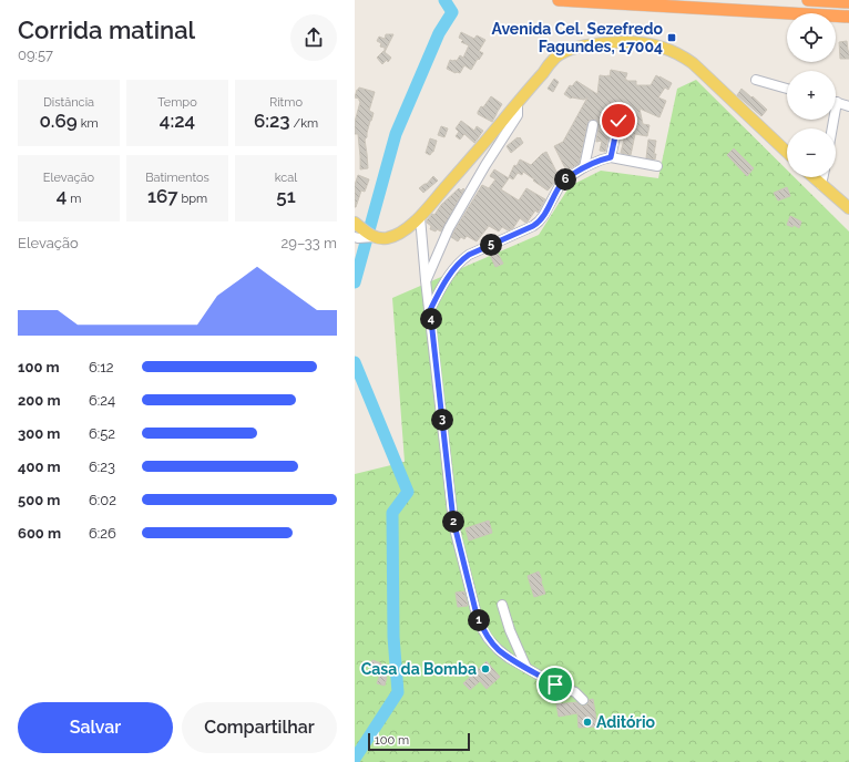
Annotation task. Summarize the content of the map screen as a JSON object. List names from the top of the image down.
{
  "places": {
    "transit": ["Avenida Cel. Sezefredo Fagundes, 17004"],
    "other": ["Casa da Bomba", "Aditório"]
  },
  "scale_bar": "100 m",
  "page": {
    "heading": ["Corrida matinal", "09:57"],
    "map_buttons": ["+", "−"],
    "stats": [
      ["Distância", "0.69 km"],
      ["Tempo", "4:24"],
      ["Ritmo", "6:23 /km"],
      ["Elevação", "4 m"],
      ["Batimentos", "167 bpm"],
      ["kcal", "51"]
    ],
    "pins": [
      "6",
      "5",
      "4",
      "3",
      "2",
      "1"
    ],
    "chart": ["Elevação", "29–33 m"],
    "list": [
      {
        "name": "100 m",
        "note": "6:12"
      },
      {
        "name": "200 m",
        "note": "6:24"
      },
      {
        "name": "300 m",
        "note": "6:52"
      },
      {
        "name": "400 m",
        "note": "6:23"
      },
      {
        "name": "500 m",
        "note": "6:02"
      },
      {
        "name": "600 m",
        "note": "6:26"
      }
    ],
    "buttons": ["Salvar", "Compartilhar"],
    "scale": "100 m"
  }
}
